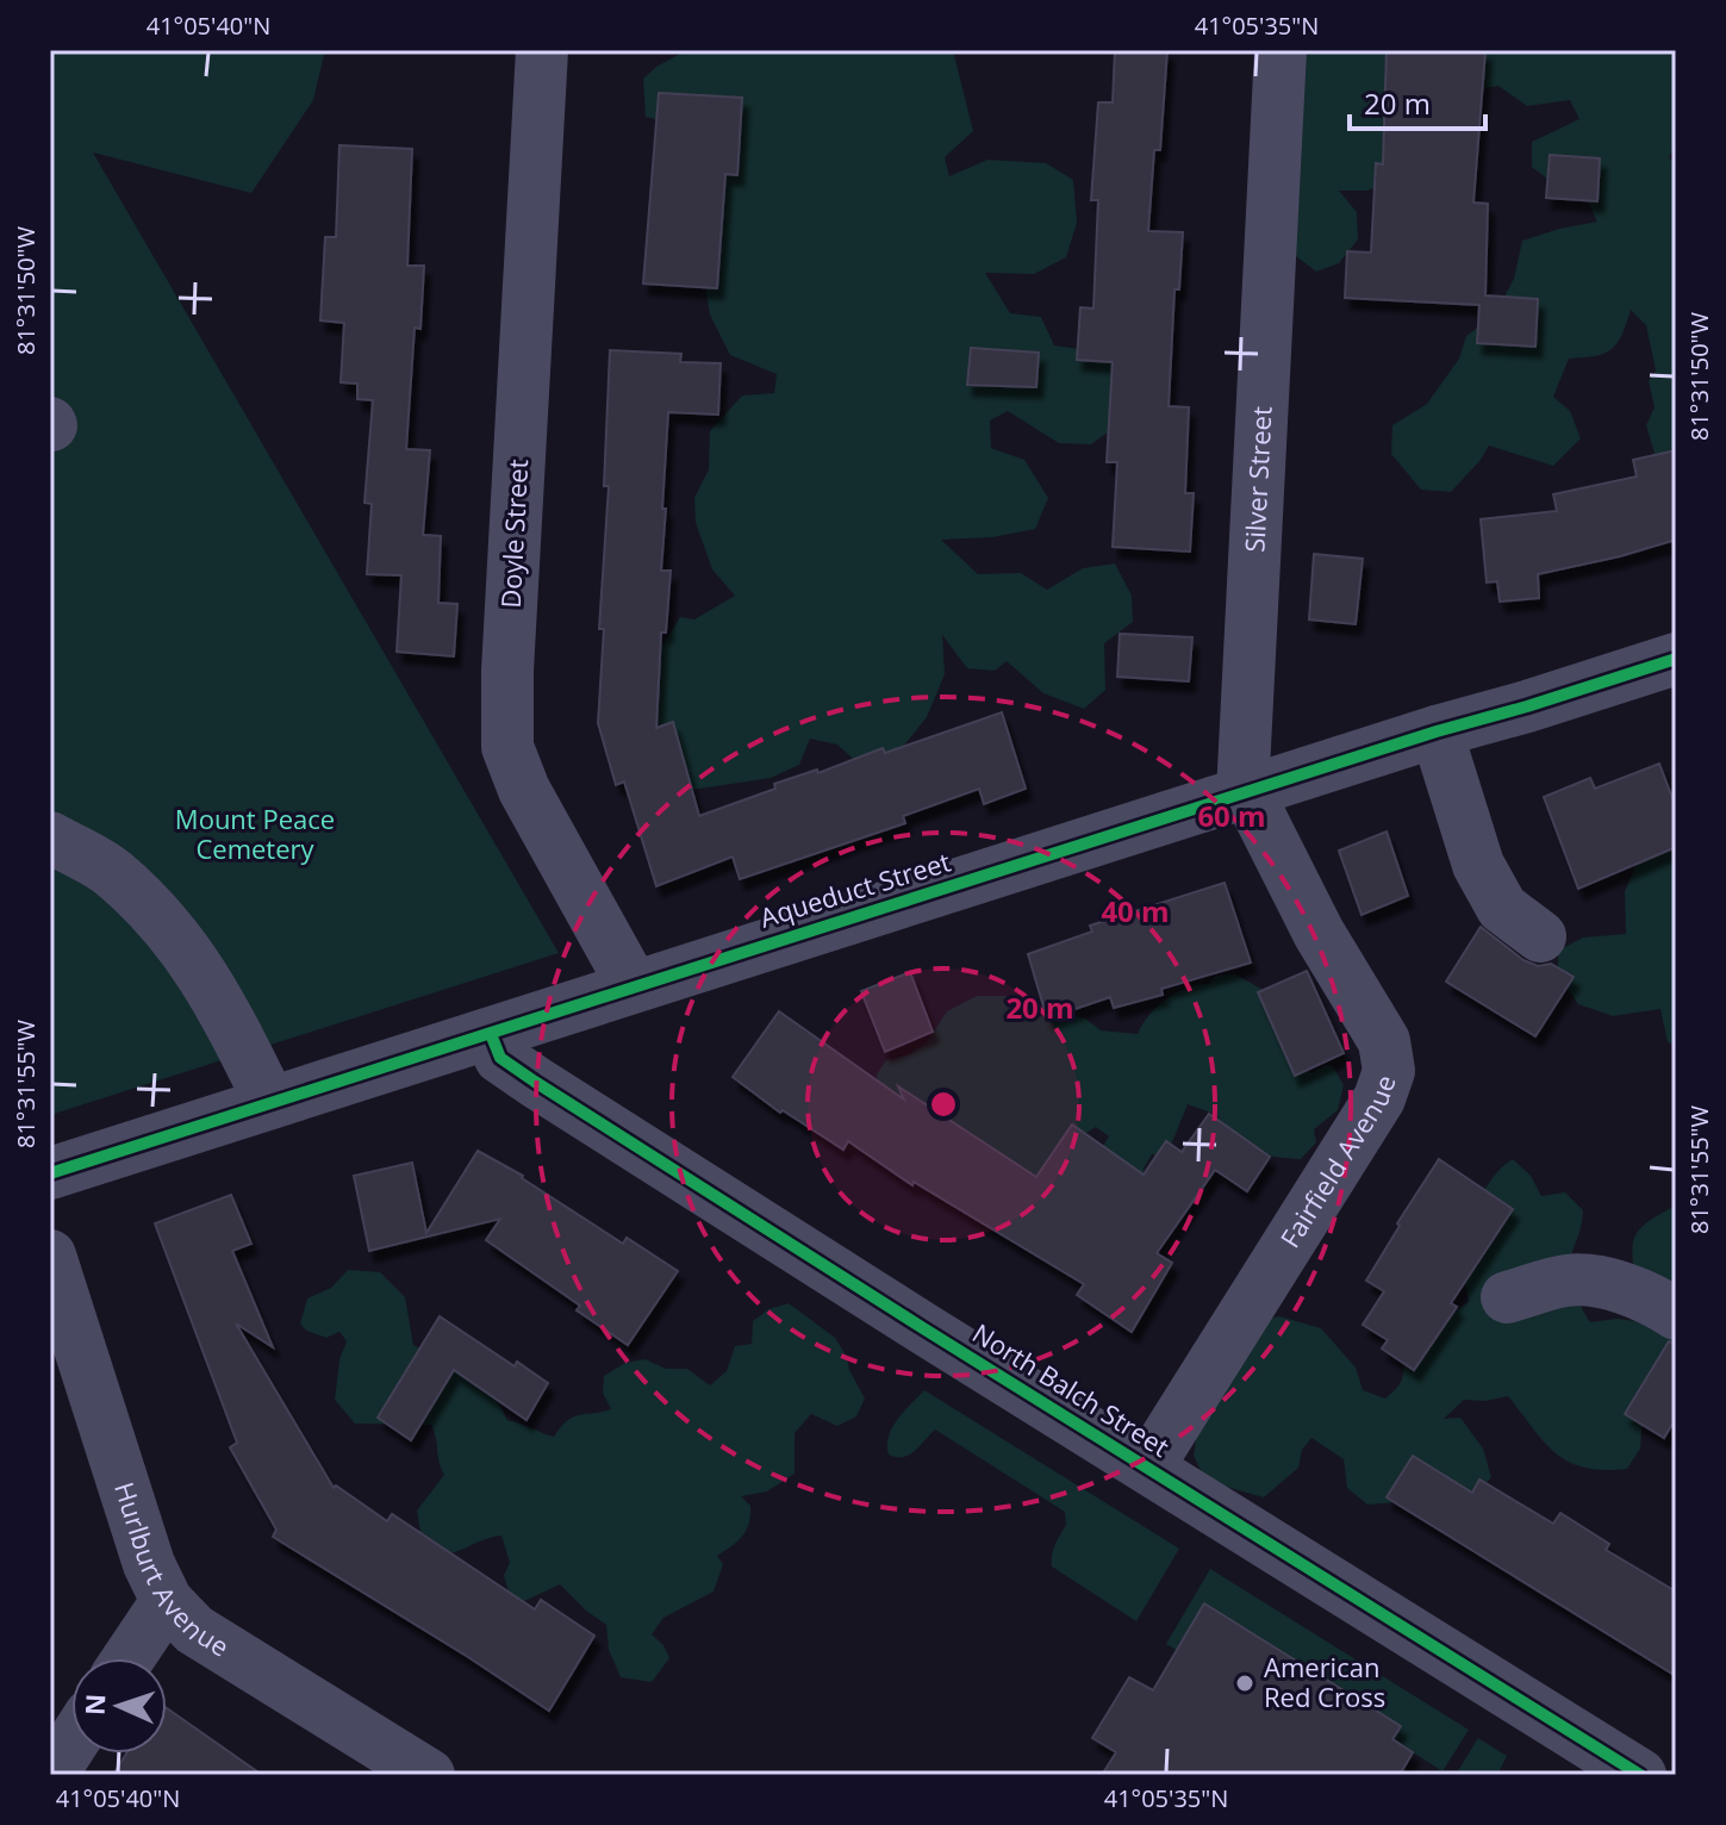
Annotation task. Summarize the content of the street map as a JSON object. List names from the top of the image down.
{
  "streets": {
    "street": [
      "Silver Street",
      "Doyle Street",
      "Aqueduct Street",
      "Fairfield Avenue",
      "North Balch Street",
      "Hurlburt Avenue"
    ]
  },
  "crossings": [
    ["Silver Street", "Aqueduct Street"],
    ["Silver Street", "Fairfield Avenue"],
    ["Doyle Street", "Aqueduct Street"],
    ["Aqueduct Street", "Fairfield Avenue"],
    ["Aqueduct Street", "North Balch Street"],
    ["Fairfield Avenue", "North Balch Street"]
  ],
  "parks": ["Mount Peace Cemetery"],
  "places": ["American Red Cross"],
  "scale_bar": "20 m",
  "north": "left",
  "coordinates": [
    "41°05'40\"N",
    "41°05'35\"N",
    "81°31'50\"W",
    "81°31'55\"W"
  ],
  "rings": ["60 m", "40 m", "20 m"]
}
